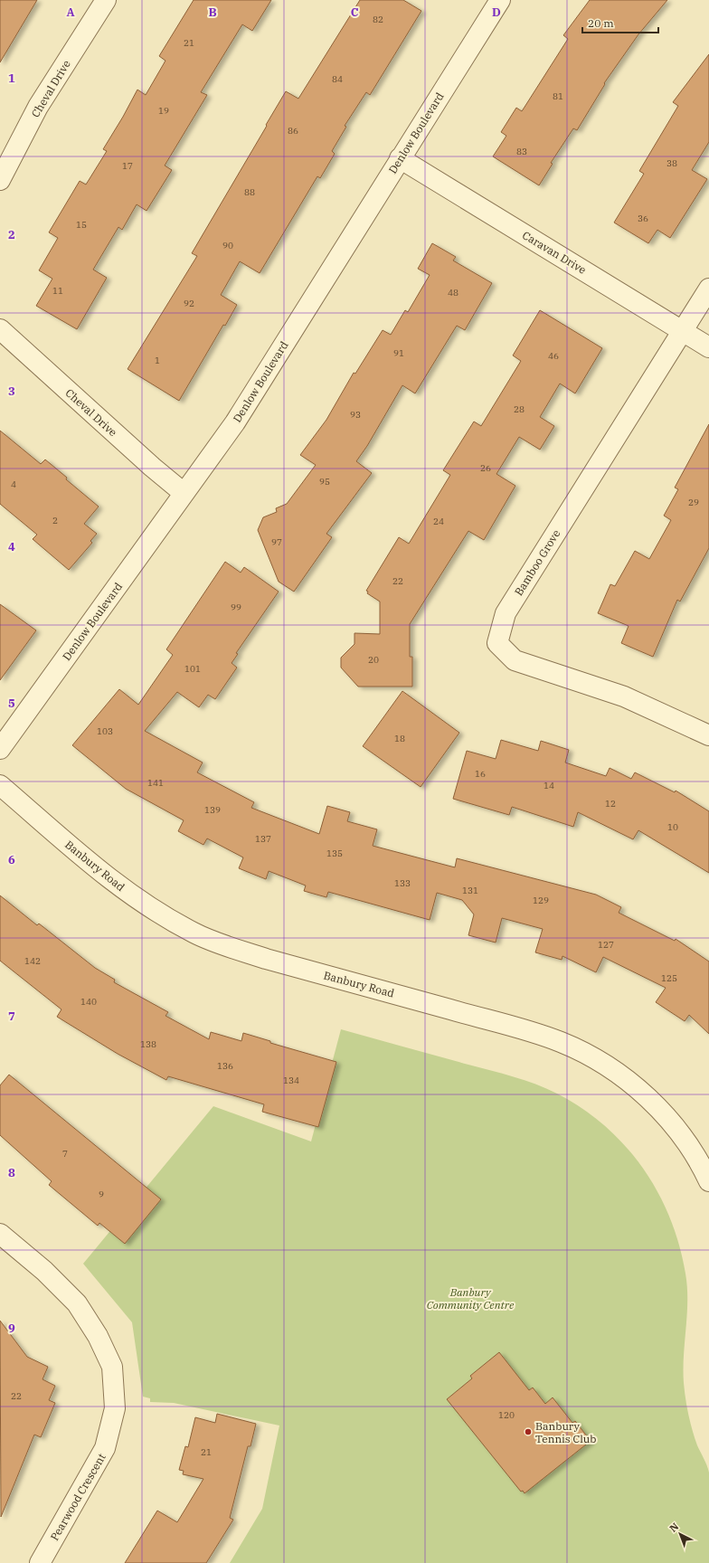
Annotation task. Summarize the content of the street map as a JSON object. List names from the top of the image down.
{
  "streets": {
    "street": [
      "Cheval Drive",
      "Denlow Boulevard",
      "Caravan Drive",
      "Bamboo Grove",
      "Banbury Road",
      "Pearwood Crescent"
    ]
  },
  "crossings": [
    ["Cheval Drive", "Denlow Boulevard"],
    ["Denlow Boulevard", "Caravan Drive"],
    ["Caravan Drive", "Bamboo Grove"]
  ],
  "parks": ["Banbury Community Centre"],
  "places": ["Banbury Tennis Club"],
  "house_numbers": [
    "82",
    "21",
    "84",
    "81",
    "19",
    "86",
    "83",
    "38",
    "17",
    "88",
    "36",
    "15",
    "90",
    "11",
    "48",
    "92",
    "91",
    "46",
    "1",
    "28",
    "93",
    "26",
    "95",
    "4",
    "29",
    "2",
    "24",
    "97",
    "22",
    "99",
    "20",
    "101",
    "103",
    "18",
    "16",
    "141",
    "14",
    "12",
    "139",
    "10",
    "137",
    "135",
    "133",
    "131",
    "129",
    "127",
    "142",
    "125",
    "140",
    "138",
    "136",
    "134",
    "7",
    "9",
    "22",
    "120",
    "21"
  ],
  "scale_bar": "20 m",
  "north": "top left",
  "grid": {
    "columns": [
      "A",
      "B",
      "C",
      "D"
    ],
    "rows": [
      "1",
      "2",
      "3",
      "4",
      "5",
      "6",
      "7",
      "8",
      "9"
    ]
  }
}
